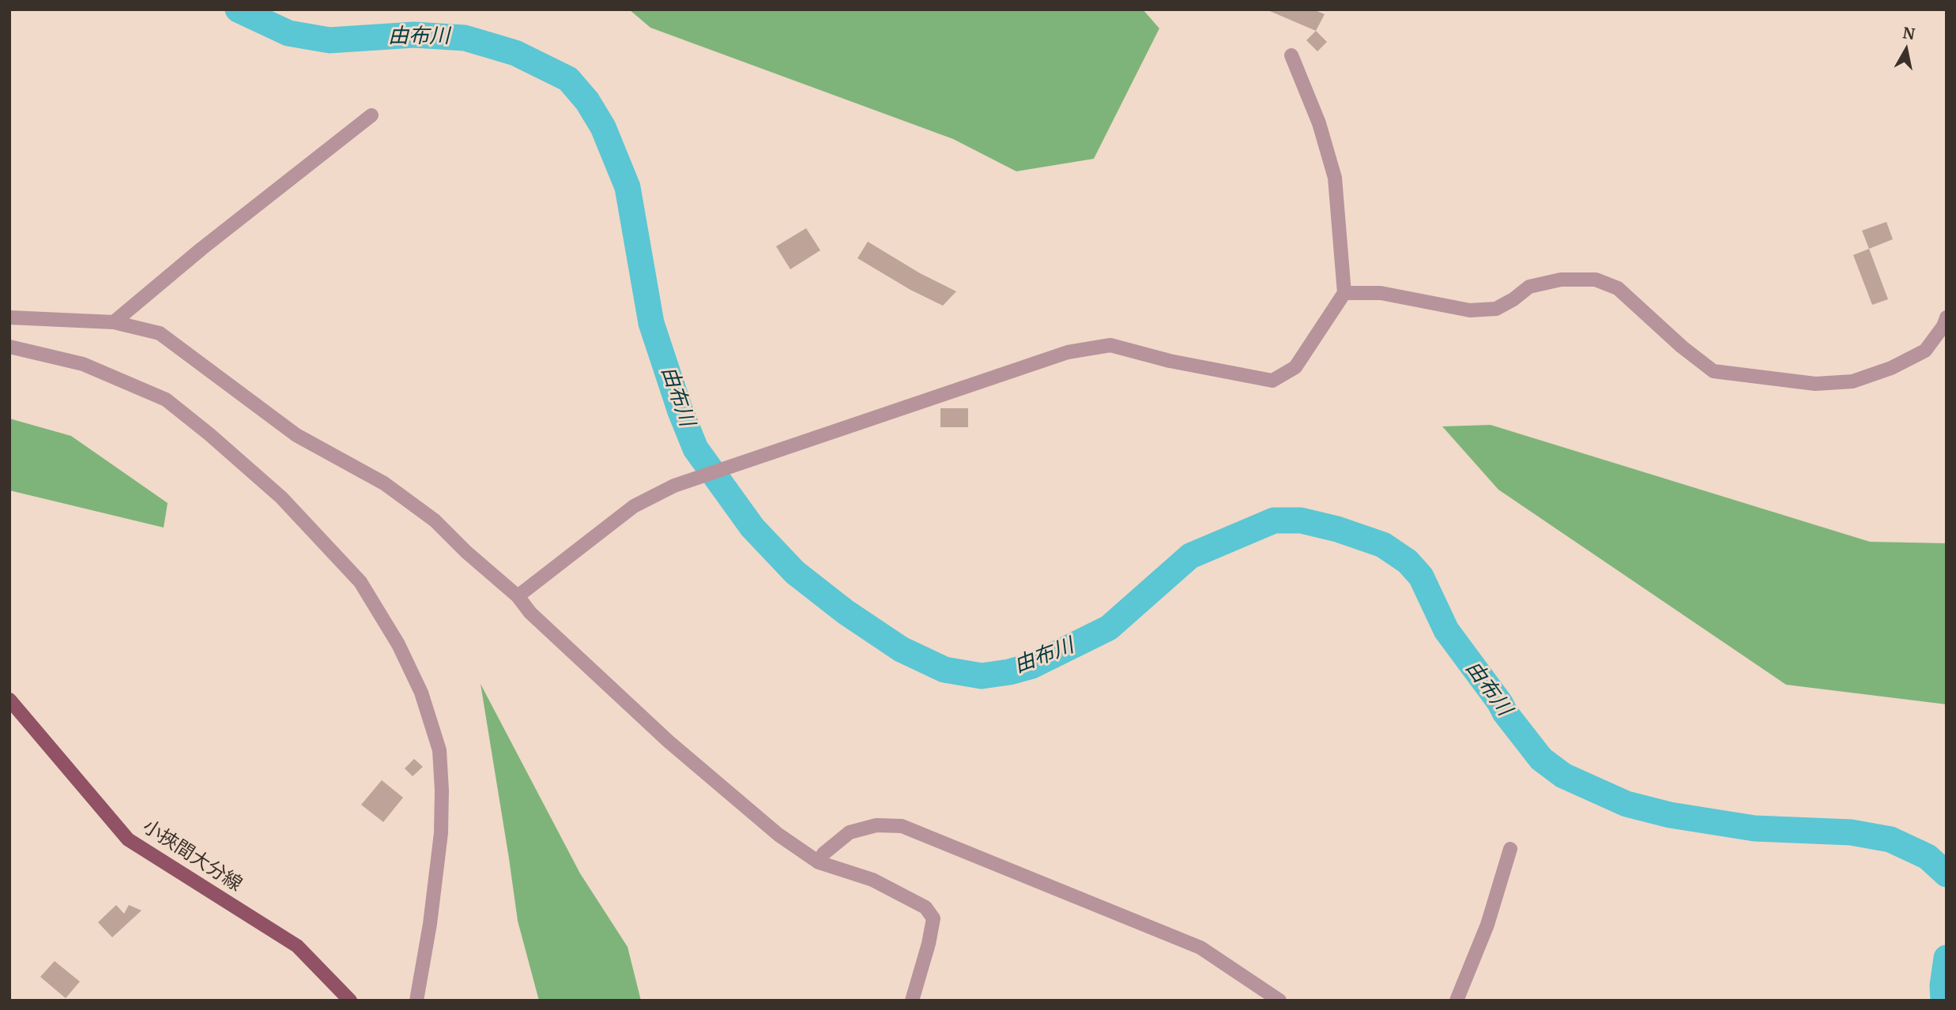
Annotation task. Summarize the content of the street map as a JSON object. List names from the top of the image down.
{
  "streets": {
    "main road": ["小挾間大分線"]
  },
  "water": ["由布川"],
  "north": "top"
}
